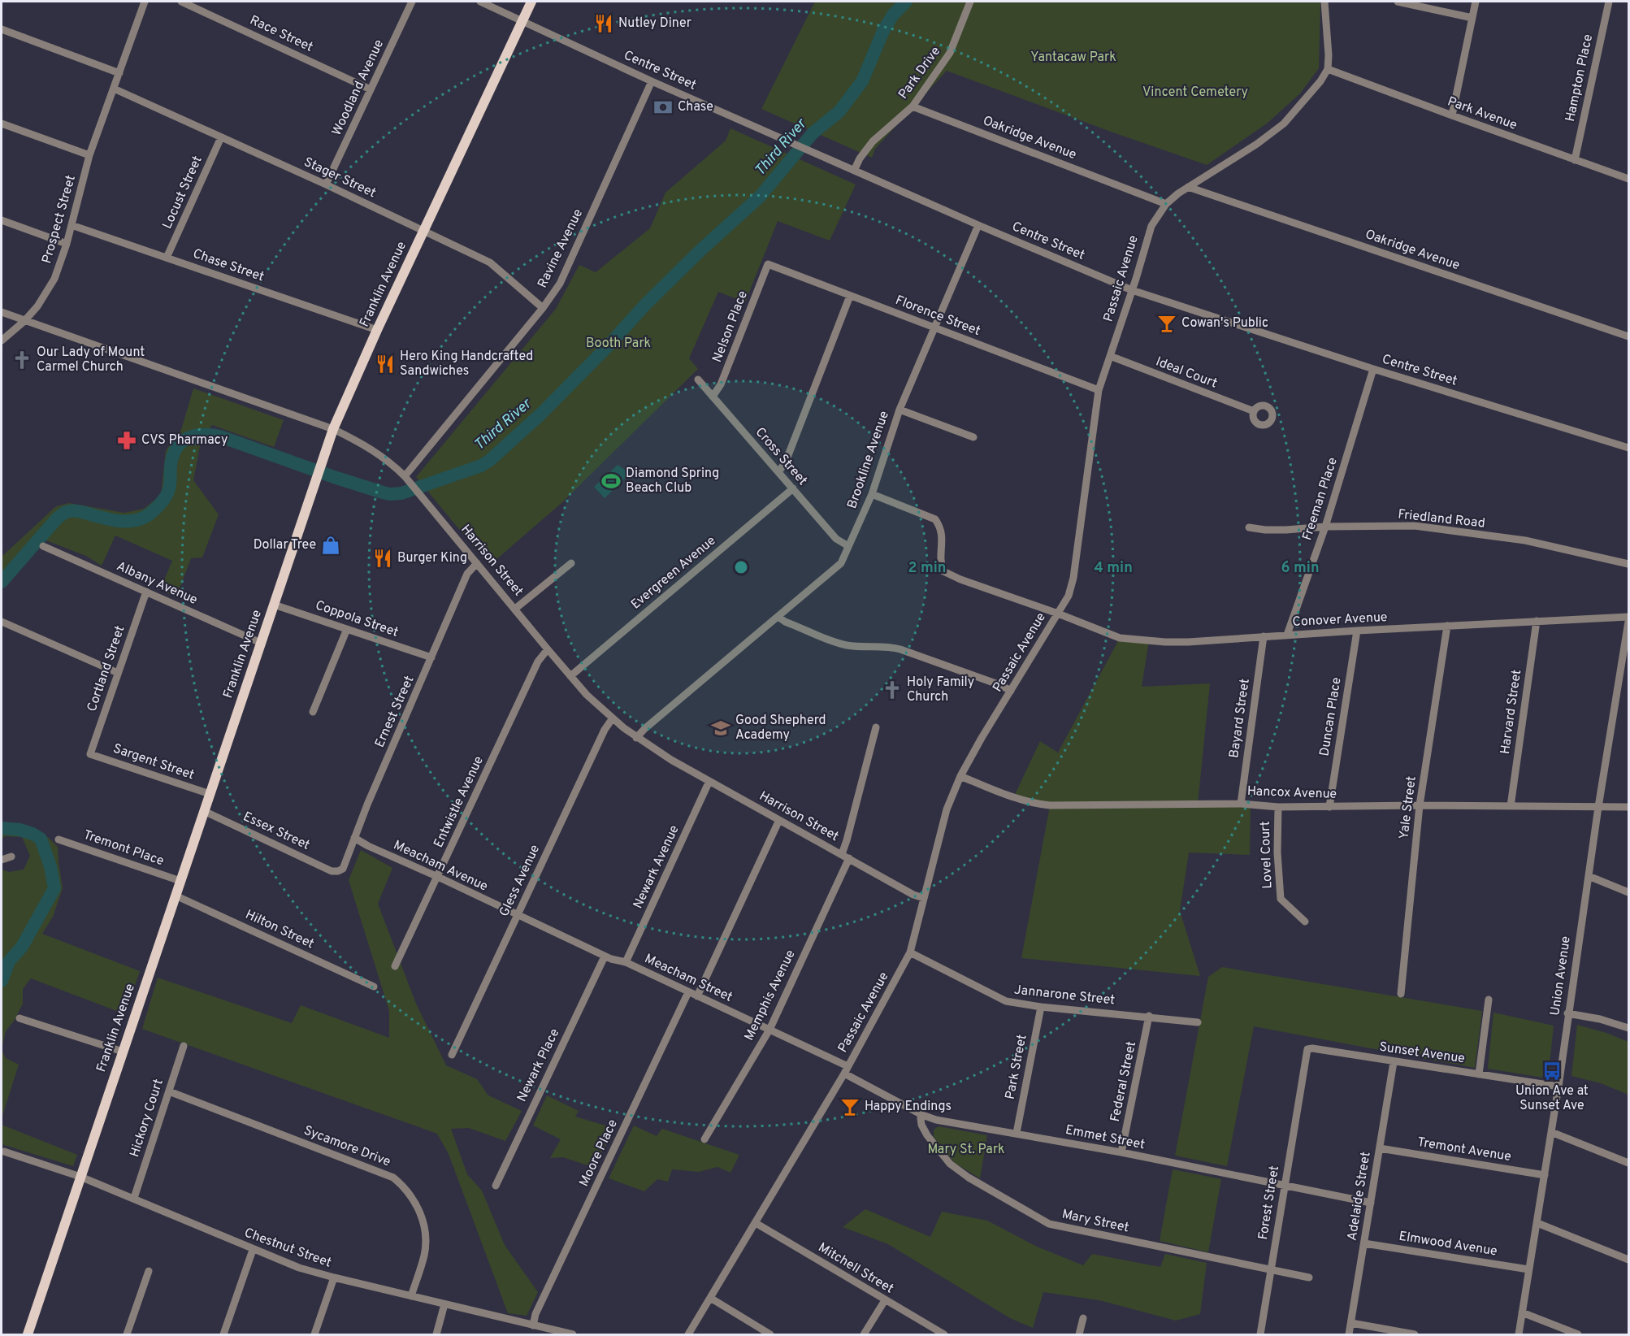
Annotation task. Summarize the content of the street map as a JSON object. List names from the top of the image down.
{
  "streets": {
    "main road": ["Franklin Avenue"],
    "street": [
      "Race Street",
      "Centre Street",
      "Park Drive",
      "Hampton Place",
      "Woodland Avenue",
      "Park Avenue",
      "Oakridge Avenue",
      "Stager Street",
      "Locust Street",
      "Prospect Street",
      "Ravine Avenue",
      "Chase Street",
      "Passaic Avenue",
      "Florence Street",
      "Nelson Place",
      "Ideal Court",
      "Cross Street",
      "Brookline Avenue",
      "Freeman Place",
      "Friedland Road",
      "Harrison Street",
      "Evergreen Avenue",
      "Albany Avenue",
      "Coppola Street",
      "Conover Avenue",
      "Cortland Street",
      "Ernest Street",
      "Harvard Street",
      "Duncan Place",
      "Bayard Street",
      "Sargent Street",
      "Hancox Avenue",
      "Entwistle Avenue",
      "Yale Street",
      "Essex Street",
      "Tremont Place",
      "Lovel Court",
      "Meacham Avenue",
      "Newark Avenue",
      "Gless Avenue",
      "Hilton Street",
      "Union Avenue",
      "Meacham Street",
      "Memphis Avenue",
      "Jannarone Street",
      "Sunset Avenue",
      "Newark Place",
      "Park Street",
      "Federal Street",
      "Hickory Court",
      "Emmet Street",
      "Sycamore Drive",
      "Tremont Avenue",
      "Moore Place",
      "Adelaide Street",
      "Forest Street",
      "Mary Street",
      "Elmwood Avenue",
      "Chestnut Street",
      "Mitchell Street"
    ]
  },
  "crossings": [
    ["Race Street", "Woodland Avenue"],
    ["Centre Street", "Park Drive"],
    ["Centre Street", "Ravine Avenue"],
    ["Centre Street", "Passaic Avenue"],
    ["Centre Street", "Franklin Avenue"],
    ["Centre Street", "Brookline Avenue"],
    ["Centre Street", "Freeman Place"],
    ["Park Drive", "Oakridge Avenue"],
    ["Hampton Place", "Park Avenue"],
    ["Woodland Avenue", "Stager Street"],
    ["Park Avenue", "Passaic Avenue"],
    ["Oakridge Avenue", "Passaic Avenue"],
    ["Stager Street", "Locust Street"],
    ["Stager Street", "Prospect Street"],
    ["Stager Street", "Ravine Avenue"],
    ["Stager Street", "Franklin Avenue"],
    ["Locust Street", "Chase Street"],
    ["Prospect Street", "Chase Street"],
    ["Prospect Street", "Harrison Street"],
    ["Ravine Avenue", "Harrison Street"],
    ["Chase Street", "Franklin Avenue"],
    ["Passaic Avenue", "Florence Street"],
    ["Passaic Avenue", "Ideal Court"],
    ["Passaic Avenue", "Harrison Street"],
    ["Passaic Avenue", "Conover Avenue"],
    ["Passaic Avenue", "Hancox Avenue"],
    ["Passaic Avenue", "Meacham Street"],
    ["Passaic Avenue", "Jannarone Street"],
    ["Passaic Avenue", "Emmet Street"],
    ["Passaic Avenue", "Mitchell Street"],
    ["Franklin Avenue", "Harrison Street"],
    ["Franklin Avenue", "Albany Avenue"],
    ["Franklin Avenue", "Coppola Street"],
    ["Franklin Avenue", "Sargent Street"],
    ["Franklin Avenue", "Essex Street"],
    ["Franklin Avenue", "Tremont Place"],
    ["Franklin Avenue", "Hilton Street"],
    ["Franklin Avenue", "Chestnut Street"],
    ["Florence Street", "Nelson Place"],
    ["Florence Street", "Brookline Avenue"],
    ["Nelson Place", "Cross Street"],
    ["Cross Street", "Brookline Avenue"],
    ["Cross Street", "Evergreen Avenue"],
    ["Brookline Avenue", "Harrison Street"],
    ["Brookline Avenue", "Conover Avenue"],
    ["Freeman Place", "Friedland Road"],
    ["Freeman Place", "Conover Avenue"],
    ["Harrison Street", "Evergreen Avenue"],
    ["Harrison Street", "Ernest Street"],
    ["Harrison Street", "Entwistle Avenue"],
    ["Harrison Street", "Newark Avenue"],
    ["Harrison Street", "Gless Avenue"],
    ["Harrison Street", "Memphis Avenue"],
    ["Albany Avenue", "Cortland Street"],
    ["Coppola Street", "Ernest Street"],
    ["Conover Avenue", "Harvard Street"],
    ["Conover Avenue", "Duncan Place"],
    ["Conover Avenue", "Bayard Street"],
    ["Conover Avenue", "Yale Street"],
    ["Cortland Street", "Sargent Street"],
    ["Ernest Street", "Essex Street"],
    ["Ernest Street", "Meacham Avenue"],
    ["Harvard Street", "Hancox Avenue"],
    ["Duncan Place", "Hancox Avenue"],
    ["Bayard Street", "Hancox Avenue"],
    ["Hancox Avenue", "Yale Street"],
    ["Hancox Avenue", "Lovel Court"],
    ["Hancox Avenue", "Union Avenue"],
    ["Entwistle Avenue", "Meacham Avenue"],
    ["Meacham Avenue", "Gless Avenue"],
    ["Meacham Avenue", "Meacham Street"],
    ["Newark Avenue", "Meacham Street"],
    ["Gless Avenue", "Meacham Street"],
    ["Union Avenue", "Sunset Avenue"],
    ["Union Avenue", "Tremont Avenue"],
    ["Union Avenue", "Elmwood Avenue"],
    ["Meacham Street", "Memphis Avenue"],
    ["Meacham Street", "Newark Place"],
    ["Meacham Street", "Emmet Street"],
    ["Meacham Street", "Moore Place"],
    ["Jannarone Street", "Park Street"],
    ["Jannarone Street", "Federal Street"],
    ["Sunset Avenue", "Adelaide Street"],
    ["Sunset Avenue", "Forest Street"],
    ["Park Street", "Emmet Street"],
    ["Federal Street", "Emmet Street"],
    ["Hickory Court", "Sycamore Drive"],
    ["Hickory Court", "Chestnut Street"],
    ["Emmet Street", "Adelaide Street"],
    ["Emmet Street", "Forest Street"],
    ["Emmet Street", "Mary Street"],
    ["Sycamore Drive", "Chestnut Street"],
    ["Tremont Avenue", "Adelaide Street"],
    ["Moore Place", "Chestnut Street"],
    ["Adelaide Street", "Elmwood Avenue"],
    ["Forest Street", "Mary Street"]
  ],
  "water": ["Third River"],
  "parks": [
    "Yantacaw Park",
    "Vincent Cemetery",
    "Booth Park",
    "Mary St. Park"
  ],
  "places": {
    "restaurant": ["Nutley Diner", "Hero King Handcrafted Sandwiches", "Burger King"],
    "bank": ["Chase"],
    "bar": ["Cowan's Public", "Happy Endings"],
    "church": ["Our Lady of Mount Carmel Church", "Holy Family Church"],
    "pharmacy": ["CVS Pharmacy"],
    "sports": ["Diamond Spring Beach Club"],
    "shop": ["Dollar Tree"],
    "school or university": ["Good Shepherd Academy"],
    "bus stop": ["Union Ave at Sunset Ave"]
  },
  "rings": ["2 min", "4 min", "6 min"]
}
